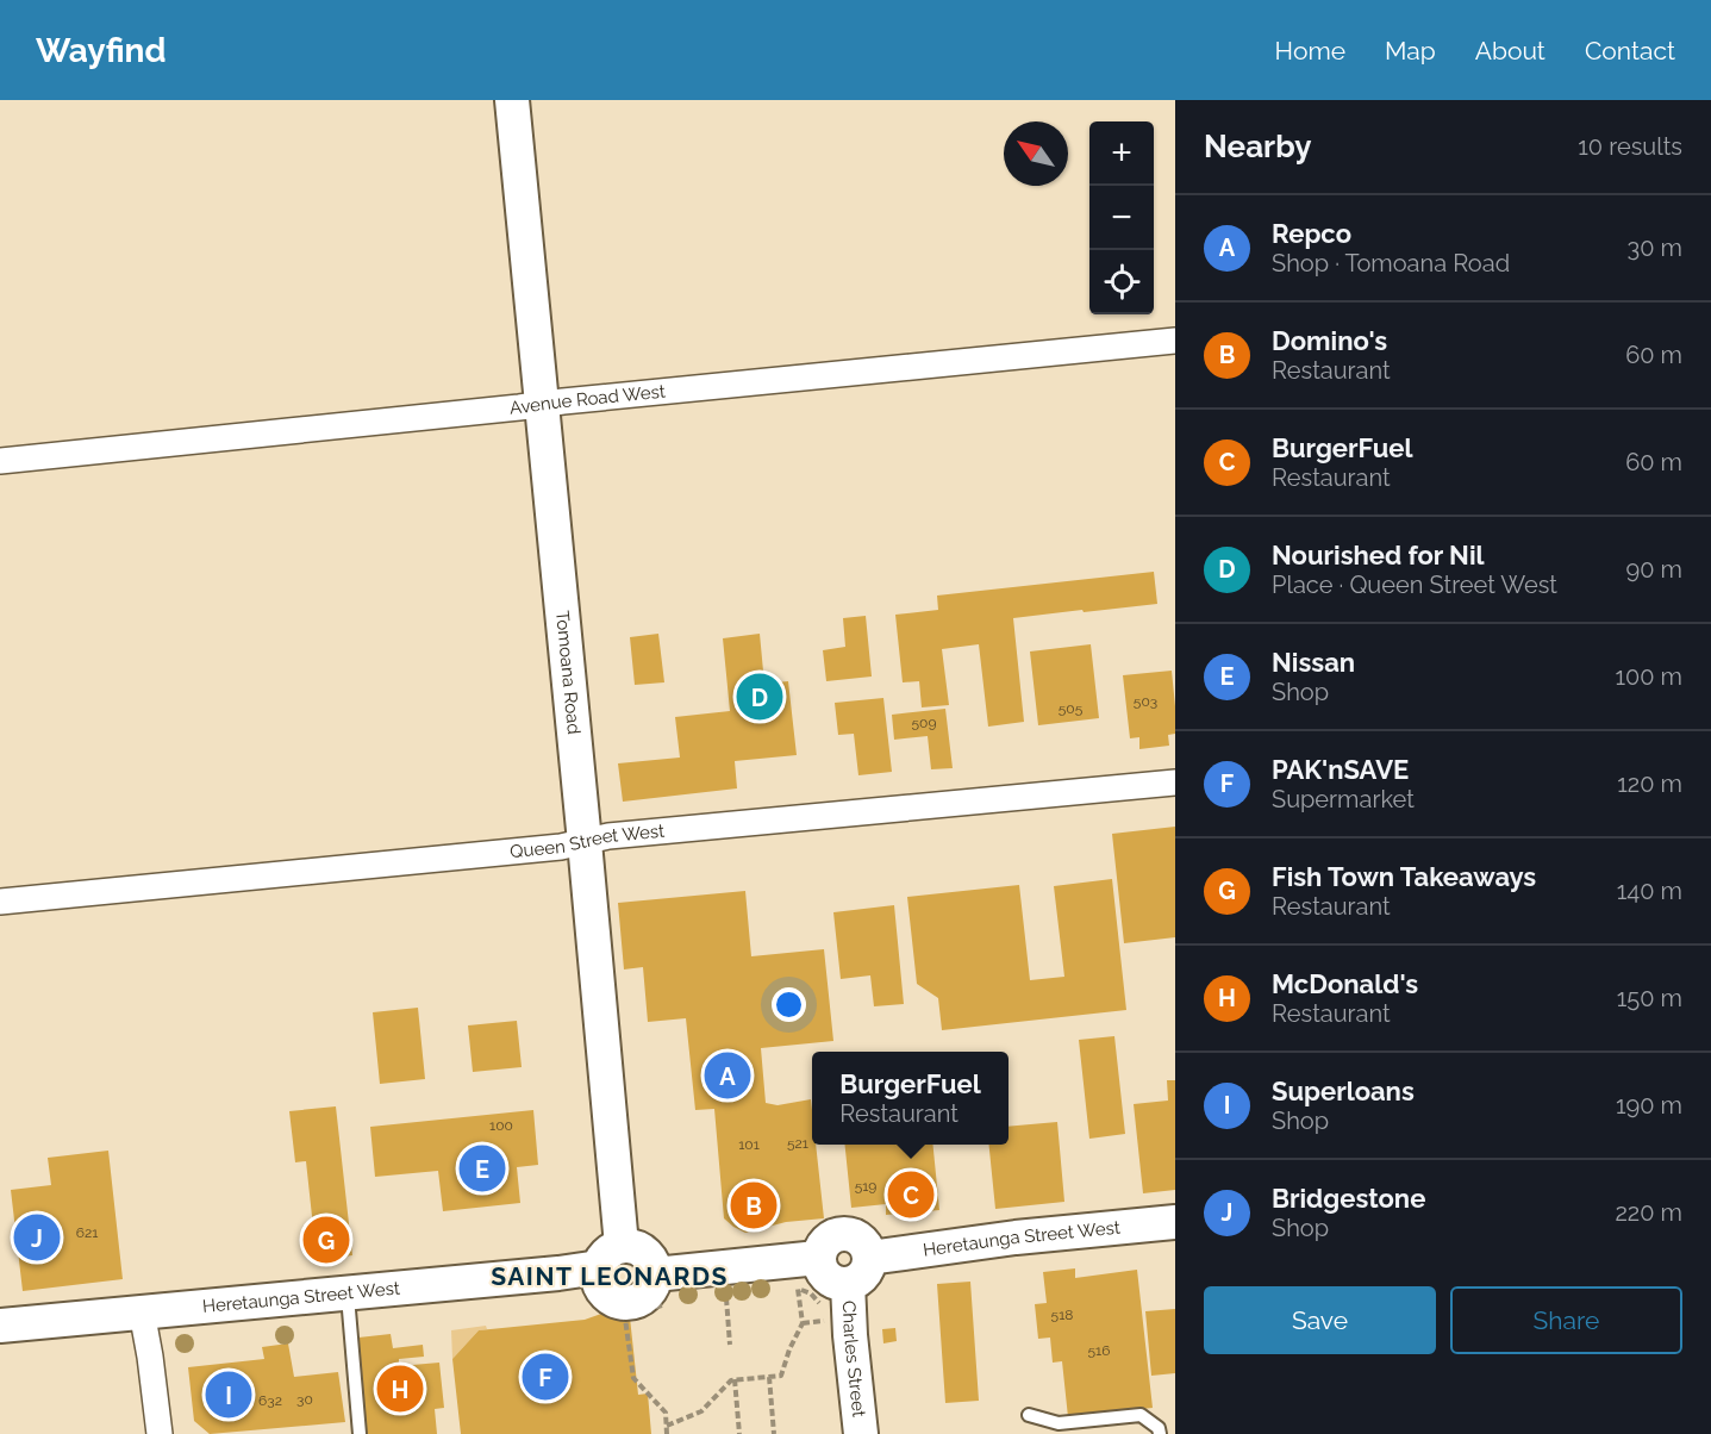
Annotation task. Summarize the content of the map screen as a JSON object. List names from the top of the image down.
{
  "streets": {
    "main road": ["Tomoana Road", "Heretaunga Street West", "Charles Street"],
    "street": ["Avenue Road West", "Queen Street West"]
  },
  "crossings": [
    ["Avenue Road West", "Tomoana Road"],
    ["Tomoana Road", "Queen Street West"],
    ["Tomoana Road", "Heretaunga Street West"],
    ["Heretaunga Street West", "Charles Street"]
  ],
  "districts": ["SAINT LEONARDS"],
  "house_numbers": [
    "503",
    "505",
    "509",
    "100",
    "521",
    "101",
    "519",
    "621",
    "518",
    "516",
    "30",
    "632"
  ],
  "north": "top left",
  "page": {
    "header": "Wayfind",
    "nav": [
      "Home",
      "Map",
      "About",
      "Contact"
    ],
    "heading": ["Nearby", "10 results"],
    "map_buttons": ["+", "−"],
    "list": [
      {
        "mark": "A",
        "name": "Repco",
        "note": "Shop · Tomoana Road",
        "value": "30 m"
      },
      {
        "mark": "B",
        "name": "Domino's",
        "note": "Restaurant",
        "value": "60 m"
      },
      {
        "mark": "C",
        "name": "BurgerFuel",
        "note": "Restaurant",
        "value": "60 m"
      },
      {
        "mark": "D",
        "name": "Nourished for Nil",
        "note": "Place · Queen Street West",
        "value": "90 m"
      },
      {
        "mark": "E",
        "name": "Nissan",
        "note": "Shop",
        "value": "100 m"
      },
      {
        "mark": "F",
        "name": "PAK'nSAVE",
        "note": "Supermarket",
        "value": "120 m"
      },
      {
        "mark": "G",
        "name": "Fish Town Takeaways",
        "note": "Restaurant",
        "value": "140 m"
      },
      {
        "mark": "H",
        "name": "McDonald's",
        "note": "Restaurant",
        "value": "150 m"
      },
      {
        "mark": "I",
        "name": "Superloans",
        "note": "Shop",
        "value": "190 m"
      },
      {
        "mark": "J",
        "name": "Bridgestone",
        "note": "Shop",
        "value": "220 m"
      }
    ],
    "pins": [
      "D",
      "A",
      "E",
      "C",
      "B",
      "J",
      "G",
      "F",
      "H",
      "I"
    ],
    "popup": ["BurgerFuel", "Restaurant"],
    "buttons": ["Save", "Share"]
  }
}
